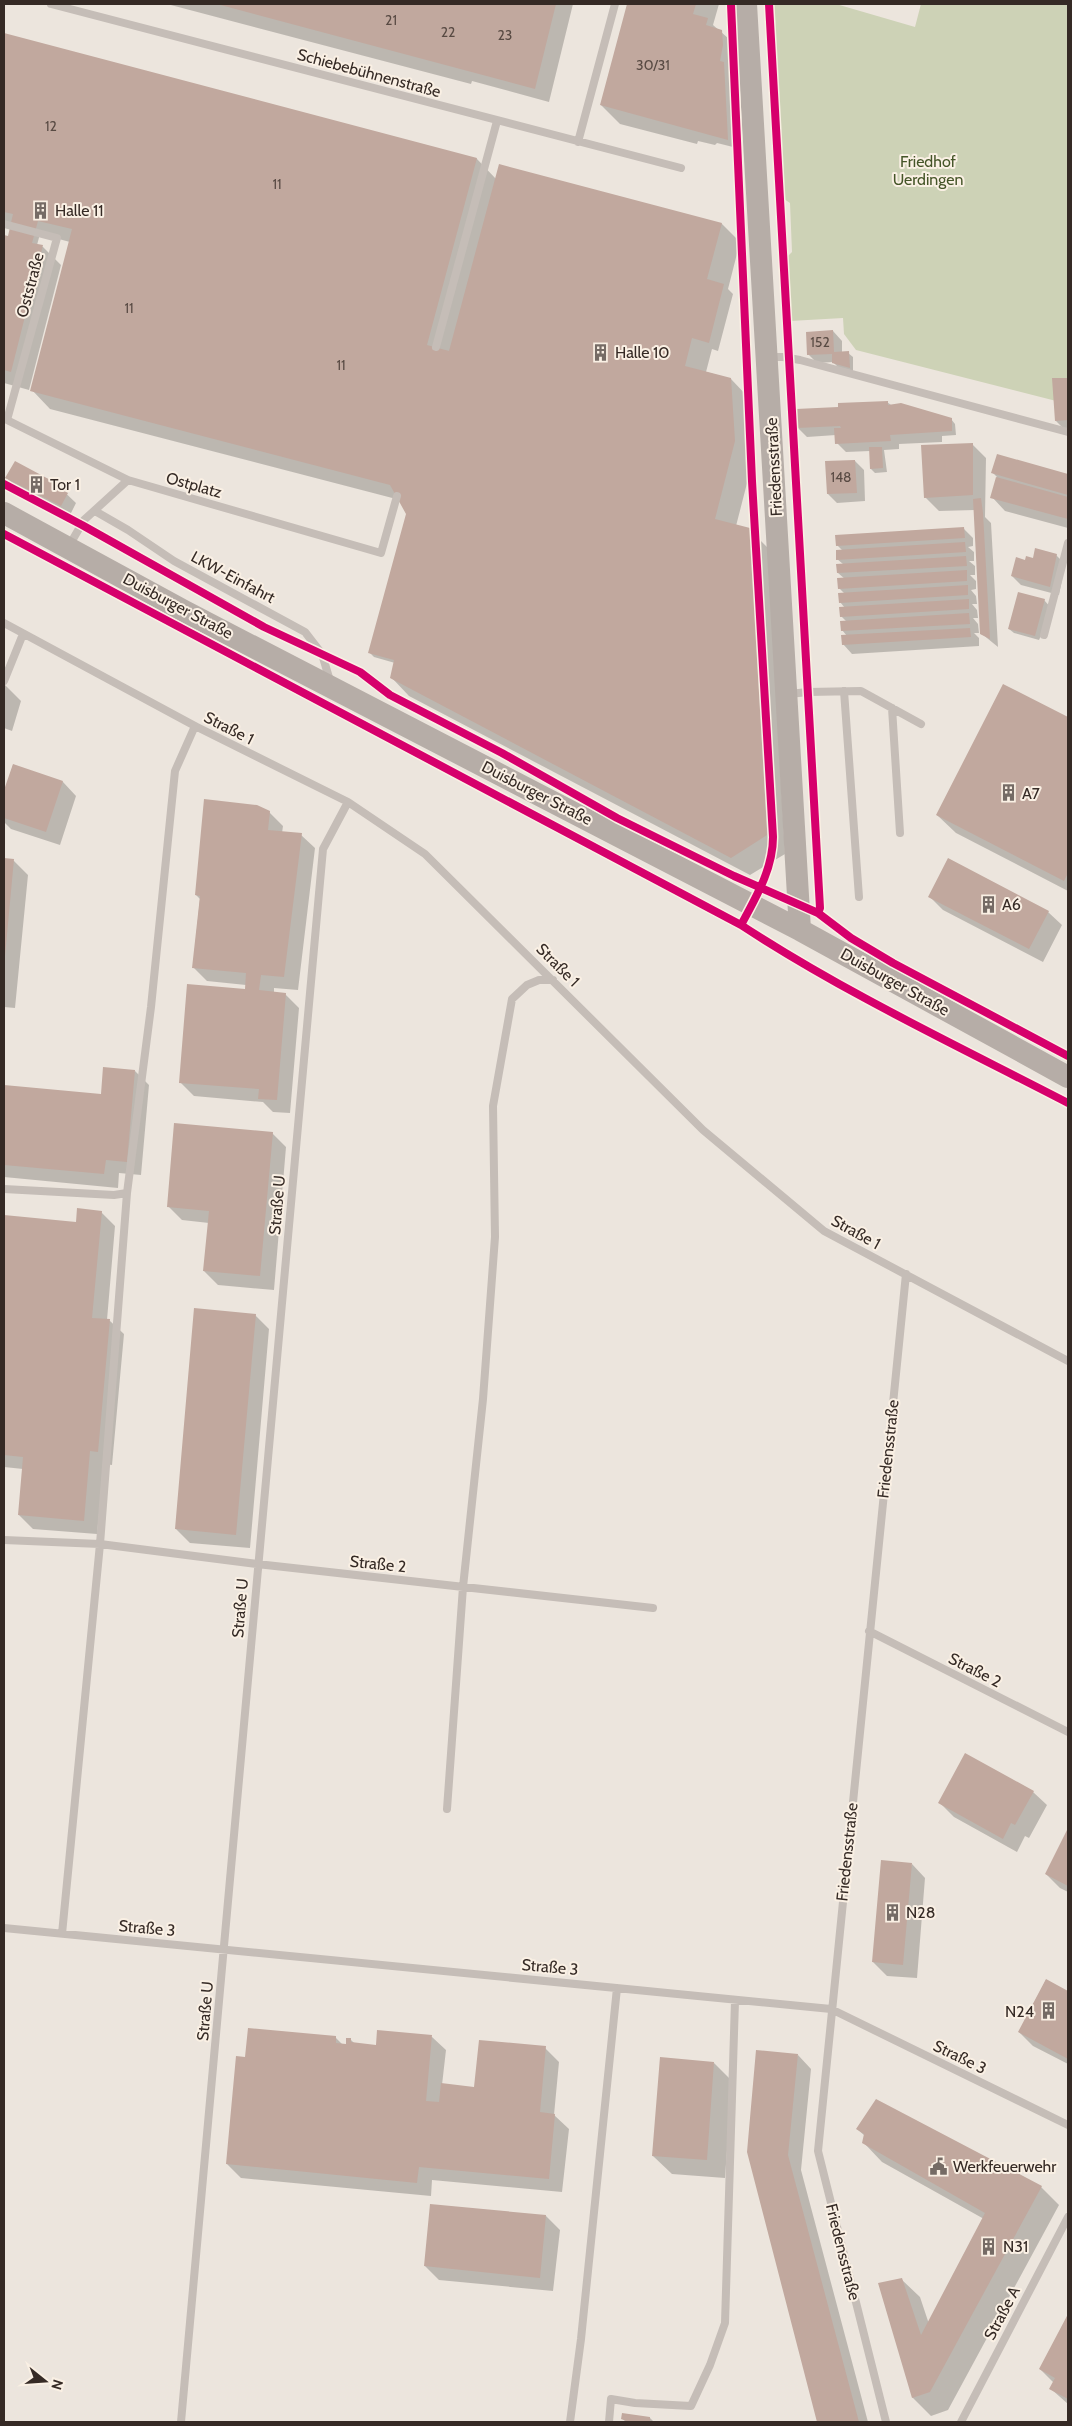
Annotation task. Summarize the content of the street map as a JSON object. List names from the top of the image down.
{
  "streets": {
    "main road": ["Friedensstraße", "Duisburger Straße"],
    "lane": [
      "Schiebebühnenstraße",
      "Oststraße",
      "Ostplatz",
      "LKW-Einfahrt",
      "Straße 1",
      "Straße U",
      "Straße 2",
      "Straße 3",
      "Straße A"
    ]
  },
  "crossings": [
    ["Oststraße", "Ostplatz"],
    ["Friedensstraße", "Duisburger Straße"],
    ["Friedensstraße", "Straße 1"],
    ["Friedensstraße", "Straße 2"],
    ["Friedensstraße", "Straße 3"],
    ["LKW-Einfahrt", "Duisburger Straße"],
    ["Straße 1", "Straße U"],
    ["Straße U", "Straße 2"],
    ["Straße U", "Straße 3"]
  ],
  "parks": ["Friedhof Uerdingen"],
  "places": {
    "building": [
      "Halle 11",
      "Halle 10",
      "Tor 1",
      "A7",
      "A6",
      "N28",
      "N24",
      "N31"
    ],
    "public building": ["Werkfeuerwehr"]
  },
  "house_numbers": [
    "21",
    "22",
    "23",
    "30/31",
    "12",
    "11",
    "11",
    "152",
    "11",
    "148"
  ],
  "north": "right"
}
